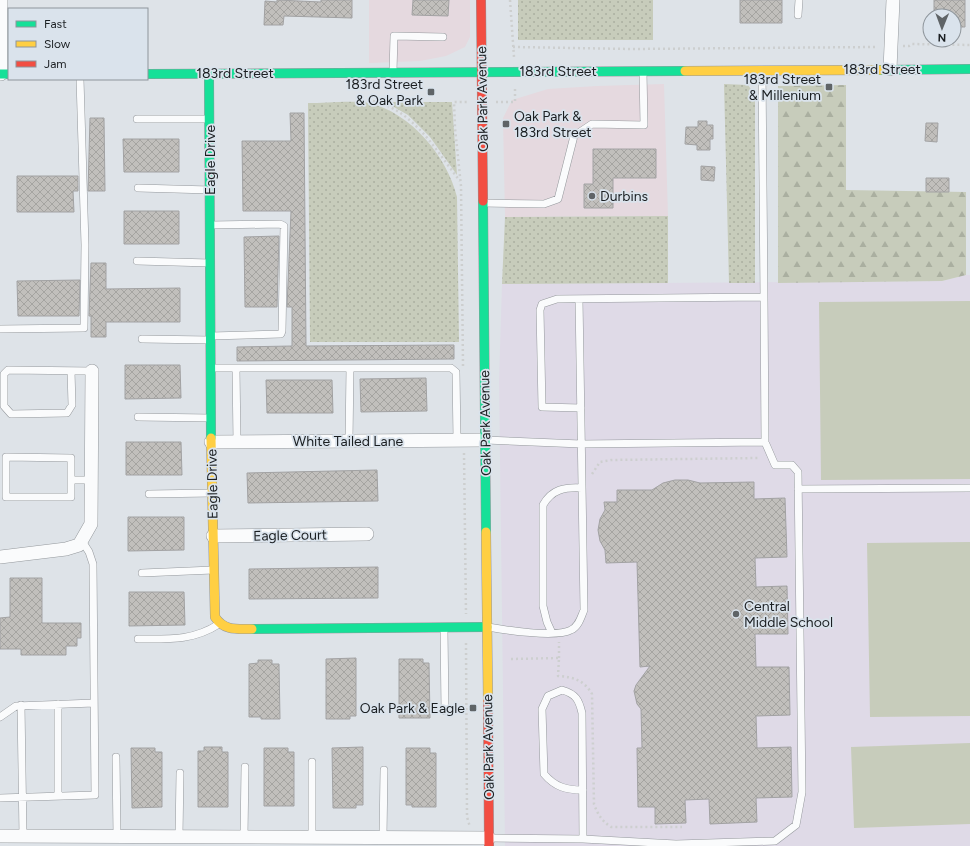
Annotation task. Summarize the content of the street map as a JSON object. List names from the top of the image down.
{
  "streets": {
    "street": [
      "183rd Street",
      "Oak Park Avenue",
      "Eagle Drive",
      "White Tailed Lane",
      "Eagle Court"
    ]
  },
  "crossings": [
    ["183rd Street", "Oak Park Avenue"],
    ["183rd Street", "Eagle Drive"],
    ["Oak Park Avenue", "White Tailed Lane"],
    ["Eagle Drive", "White Tailed Lane"],
    ["Eagle Drive", "Eagle Court"]
  ],
  "places": {
    "transit": [
      "183rd Street & Millenium",
      "183rd Street & Oak Park",
      "Oak Park & 183rd Street",
      "Oak Park & Eagle"
    ],
    "other": ["Durbins", "Central Middle School"]
  },
  "legend": ["Fast", "Slow", "Jam"],
  "north": "bottom"
}
